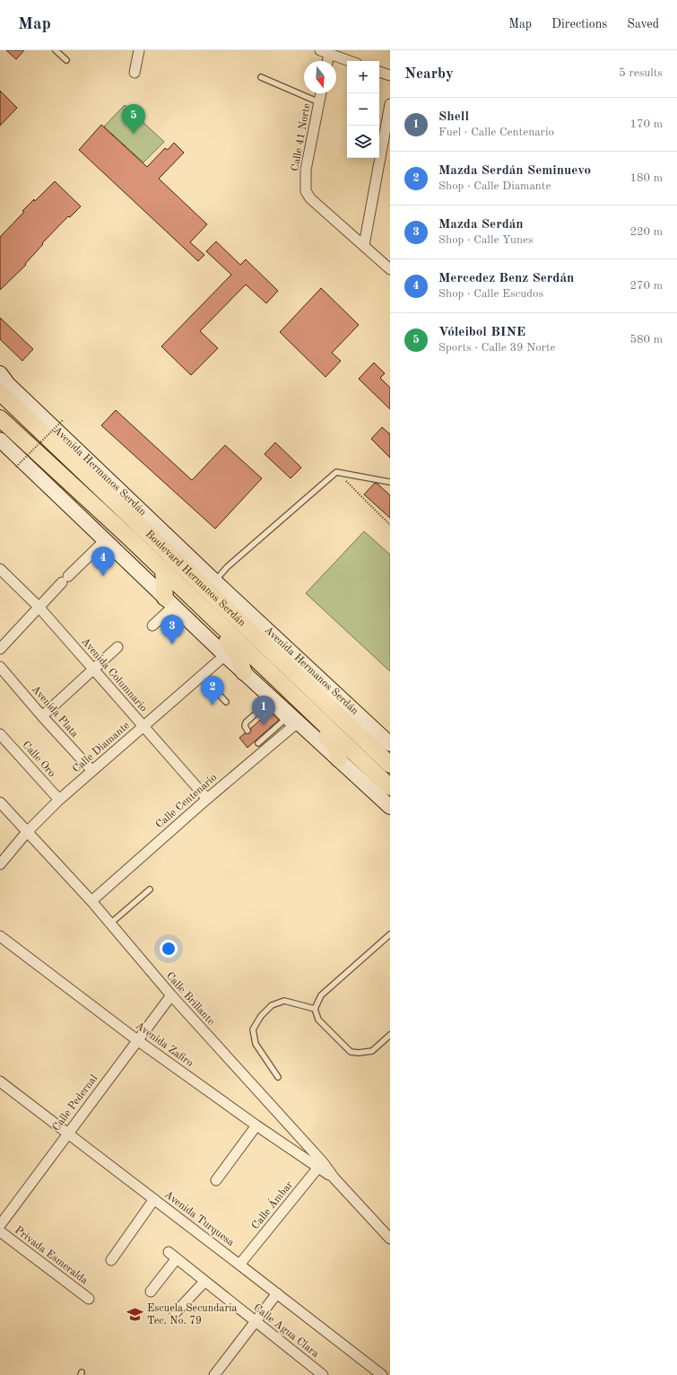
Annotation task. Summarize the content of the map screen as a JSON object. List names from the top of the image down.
{
  "streets": {
    "main road": ["Avenida Hermanos Serdán", "Boulevard Hermanos Serdán"],
    "street": [
      "Calle 41 Norte",
      "Avenida Columnario",
      "Avenida Plata",
      "Calle Diamante",
      "Calle Oro",
      "Calle Centenario",
      "Calle Brillante",
      "Avenida Zafiro",
      "Calle Pedernal",
      "Calle Ámbar",
      "Avenida Turquesa",
      "Privada Esmeralda",
      "Calle Agua Clara"
    ]
  },
  "crossings": [
    ["Avenida Columnario", "Calle Diamante"],
    ["Avenida Columnario", "Calle Centenario"],
    ["Avenida Plata", "Calle Diamante"],
    ["Calle Diamante", "Calle Oro"],
    ["Calle Diamante", "Calle Brillante"],
    ["Calle Centenario", "Calle Brillante"],
    ["Calle Brillante", "Avenida Zafiro"],
    ["Calle Brillante", "Calle Pedernal"],
    ["Calle Brillante", "Calle Ámbar"],
    ["Avenida Zafiro", "Calle Pedernal"],
    ["Avenida Zafiro", "Calle Ámbar"],
    ["Calle Pedernal", "Avenida Turquesa"],
    ["Calle Ámbar", "Avenida Turquesa"]
  ],
  "places": {
    "school or university": ["Escuela Secundaria Tec. No. 79"]
  },
  "north": "bottom",
  "page": {
    "header": "Map",
    "nav": ["Map", "Directions", "Saved"],
    "heading": ["Nearby", "5 results"],
    "map_buttons": ["+", "−"],
    "list": [
      {
        "mark": "1",
        "name": "Shell",
        "note": "Fuel · Calle Centenario",
        "value": "170 m"
      },
      {
        "mark": "2",
        "name": "Mazda Serdán Seminuevo",
        "note": "Shop · Calle Diamante",
        "value": "180 m"
      },
      {
        "mark": "3",
        "name": "Mazda Serdán",
        "note": "Shop · Calle Yunes",
        "value": "220 m"
      },
      {
        "mark": "4",
        "name": "Mercedez Benz Serdán",
        "note": "Shop · Calle Escudos",
        "value": "270 m"
      },
      {
        "mark": "5",
        "name": "Vóleibol BINE",
        "note": "Sports · Calle 39 Norte",
        "value": "580 m"
      }
    ],
    "pins": [
      "5",
      "4",
      "3",
      "2",
      "1"
    ]
  }
}
